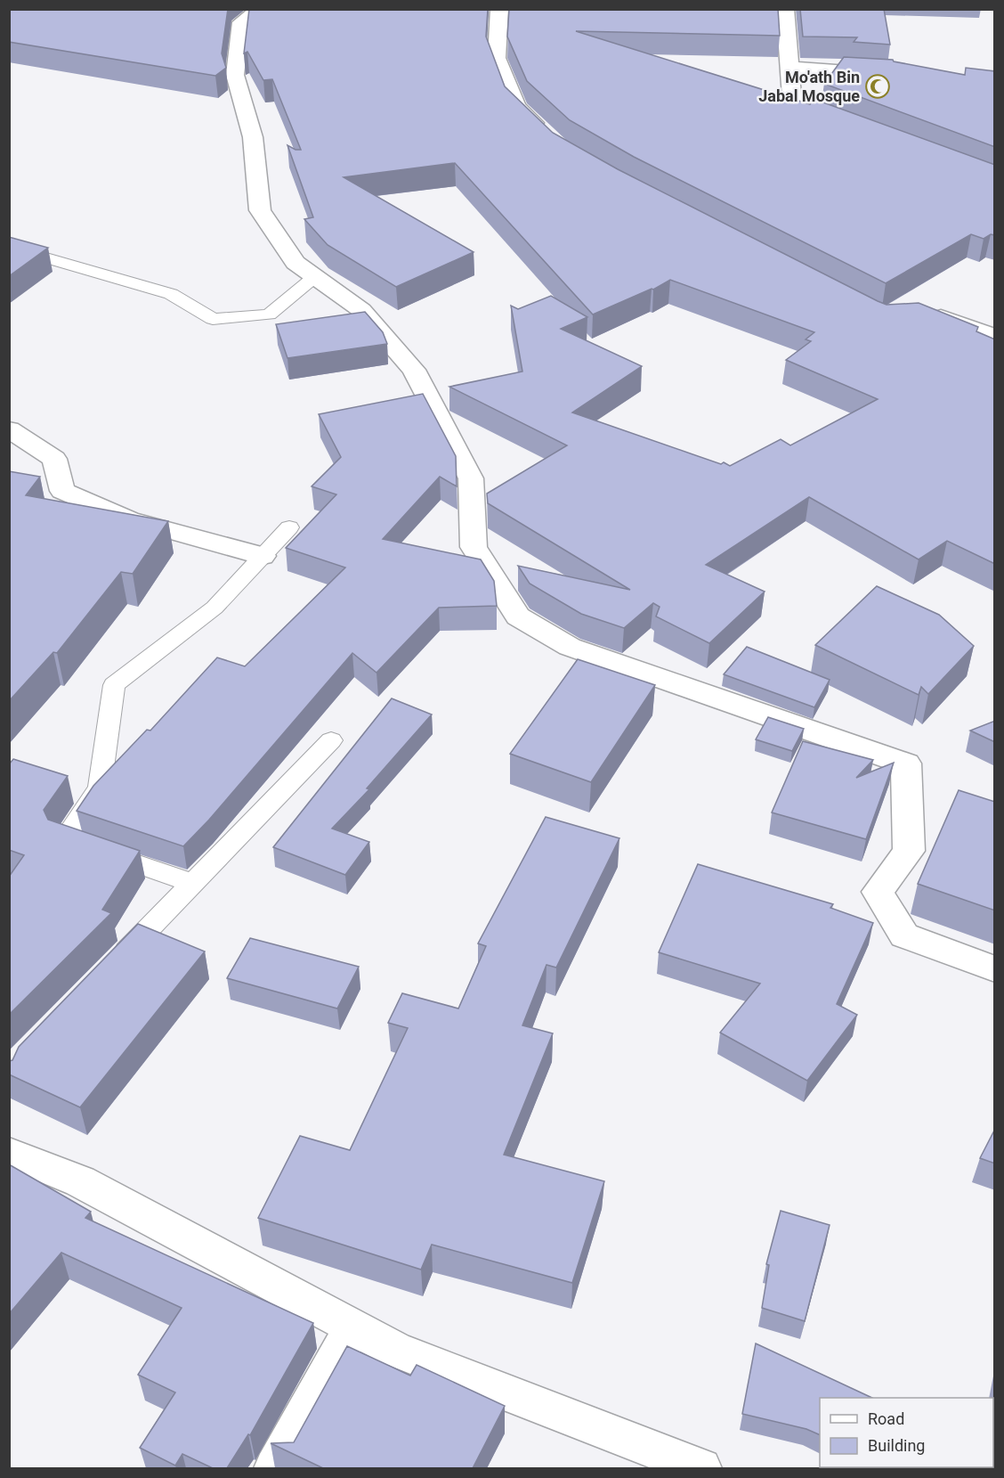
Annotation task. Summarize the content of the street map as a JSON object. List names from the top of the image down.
{
  "places": {
    "mosque": ["Mo'ath Bin Jabal Mosque"]
  },
  "legend": ["Road", "Building"]
}
